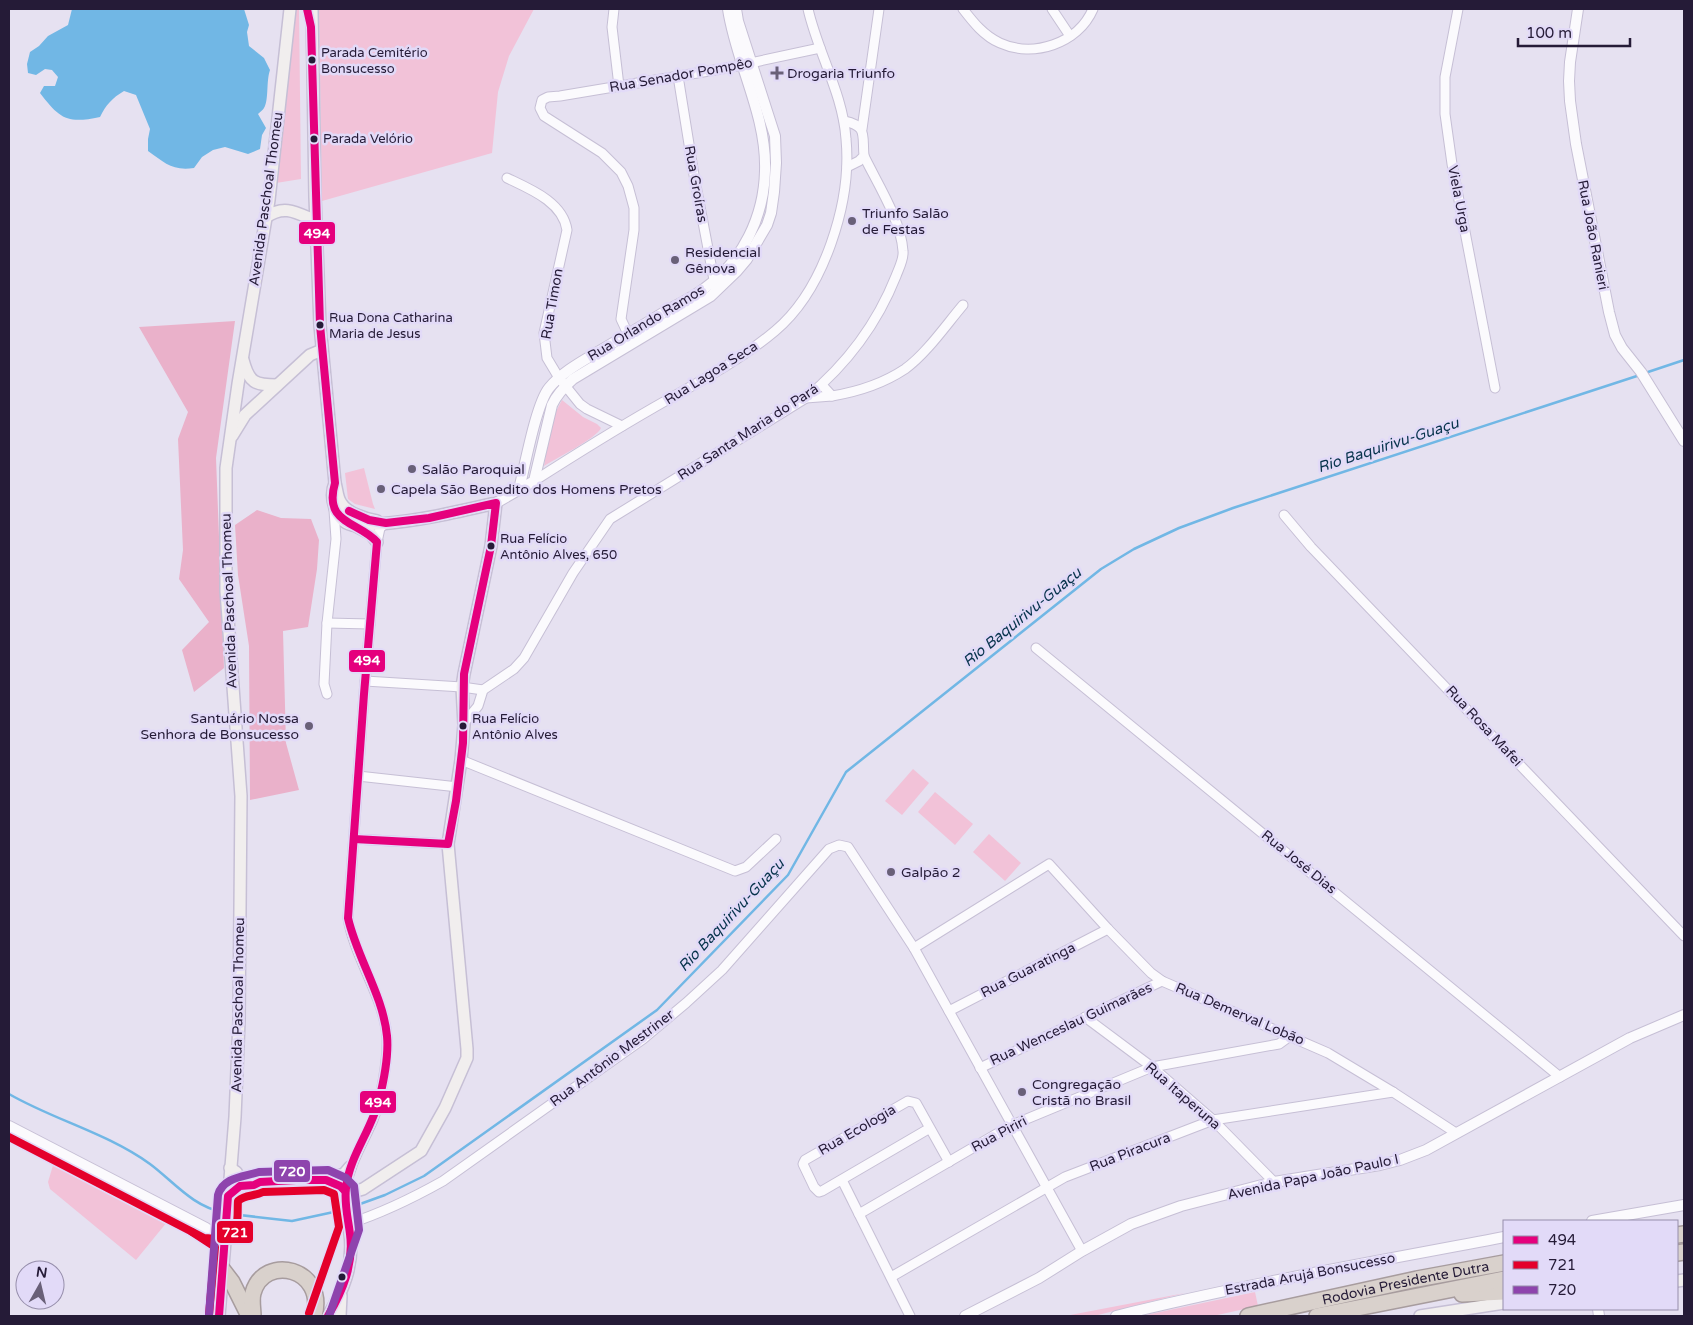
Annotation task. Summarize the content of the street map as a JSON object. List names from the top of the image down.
{
  "streets": {
    "highway": ["Rodovia Presidente Dutra"],
    "main road": ["Avenida Paschoal Thomeu", "Rua Lagoa Seca"],
    "street": [
      "Rua Senador Pompêo",
      "Rua Groíras",
      "Viela Urga",
      "Rua João Ranieri",
      "Rua Timon",
      "Rua Orlando Ramos",
      "Rua Santa Maria do Pará",
      "Rua Rosa Mafei",
      "Rua José Dias",
      "Rua Guaratinga",
      "Rua Demerval Lobão",
      "Rua Wenceslau Guimarães",
      "Rua Antônio Mestriner",
      "Rua Itaperuna",
      "Rua Ecologia",
      "Rua Piriri",
      "Rua Piracura",
      "Avenida Papa João Paulo I",
      "Estrada Arujá Bonsucesso"
    ]
  },
  "crossings": [
    ["Rua Senador Pompêo", "Rua Groíras"],
    ["Rua Senador Pompêo", "Rua Orlando Ramos"],
    ["Rua Senador Pompêo", "Rua Lagoa Seca"],
    ["Rua Groíras", "Rua Orlando Ramos"],
    ["Rua Timon", "Rua Orlando Ramos"],
    ["Rua Timon", "Rua Lagoa Seca"],
    ["Rua Orlando Ramos", "Rua Lagoa Seca"],
    ["Rua José Dias", "Avenida Papa João Paulo I"],
    ["Rua Guaratinga", "Rua Demerval Lobão"],
    ["Rua Demerval Lobão", "Rua Wenceslau Guimarães"],
    ["Rua Demerval Lobão", "Rua Antônio Mestriner"],
    ["Rua Demerval Lobão", "Rua Piriri"],
    ["Rua Demerval Lobão", "Rua Piracura"],
    ["Rua Demerval Lobão", "Avenida Papa João Paulo I"],
    ["Rua Wenceslau Guimarães", "Rua Itaperuna"],
    ["Rua Itaperuna", "Rua Piriri"],
    ["Rua Itaperuna", "Rua Piracura"],
    ["Rua Itaperuna", "Avenida Papa João Paulo I"]
  ],
  "water": ["Rio Baquirivu-Guaçu"],
  "places": {
    "other": [
      "Parada Cemitério Bonsucesso",
      "Parada Velório",
      "Triunfo Salão de Festas",
      "Residencial Gênova",
      "Rua Dona Catharina Maria de Jesus",
      "Salão Paroquial",
      "Capela São Benedito dos Homens Pretos",
      "Rua Felício Antônio Alves, 650",
      "Santuário Nossa Senhora de Bonsucesso",
      "Rua Felício Antônio Alves",
      "Galpão 2",
      "Congregação Cristã no Brasil"
    ],
    "health": ["Drogaria Triunfo"]
  },
  "lines": ["transit line 494", "transit line 721", "transit line 720"],
  "legend": ["494", "721", "720"],
  "scale_bar": "100 m",
  "north": "top"
}
